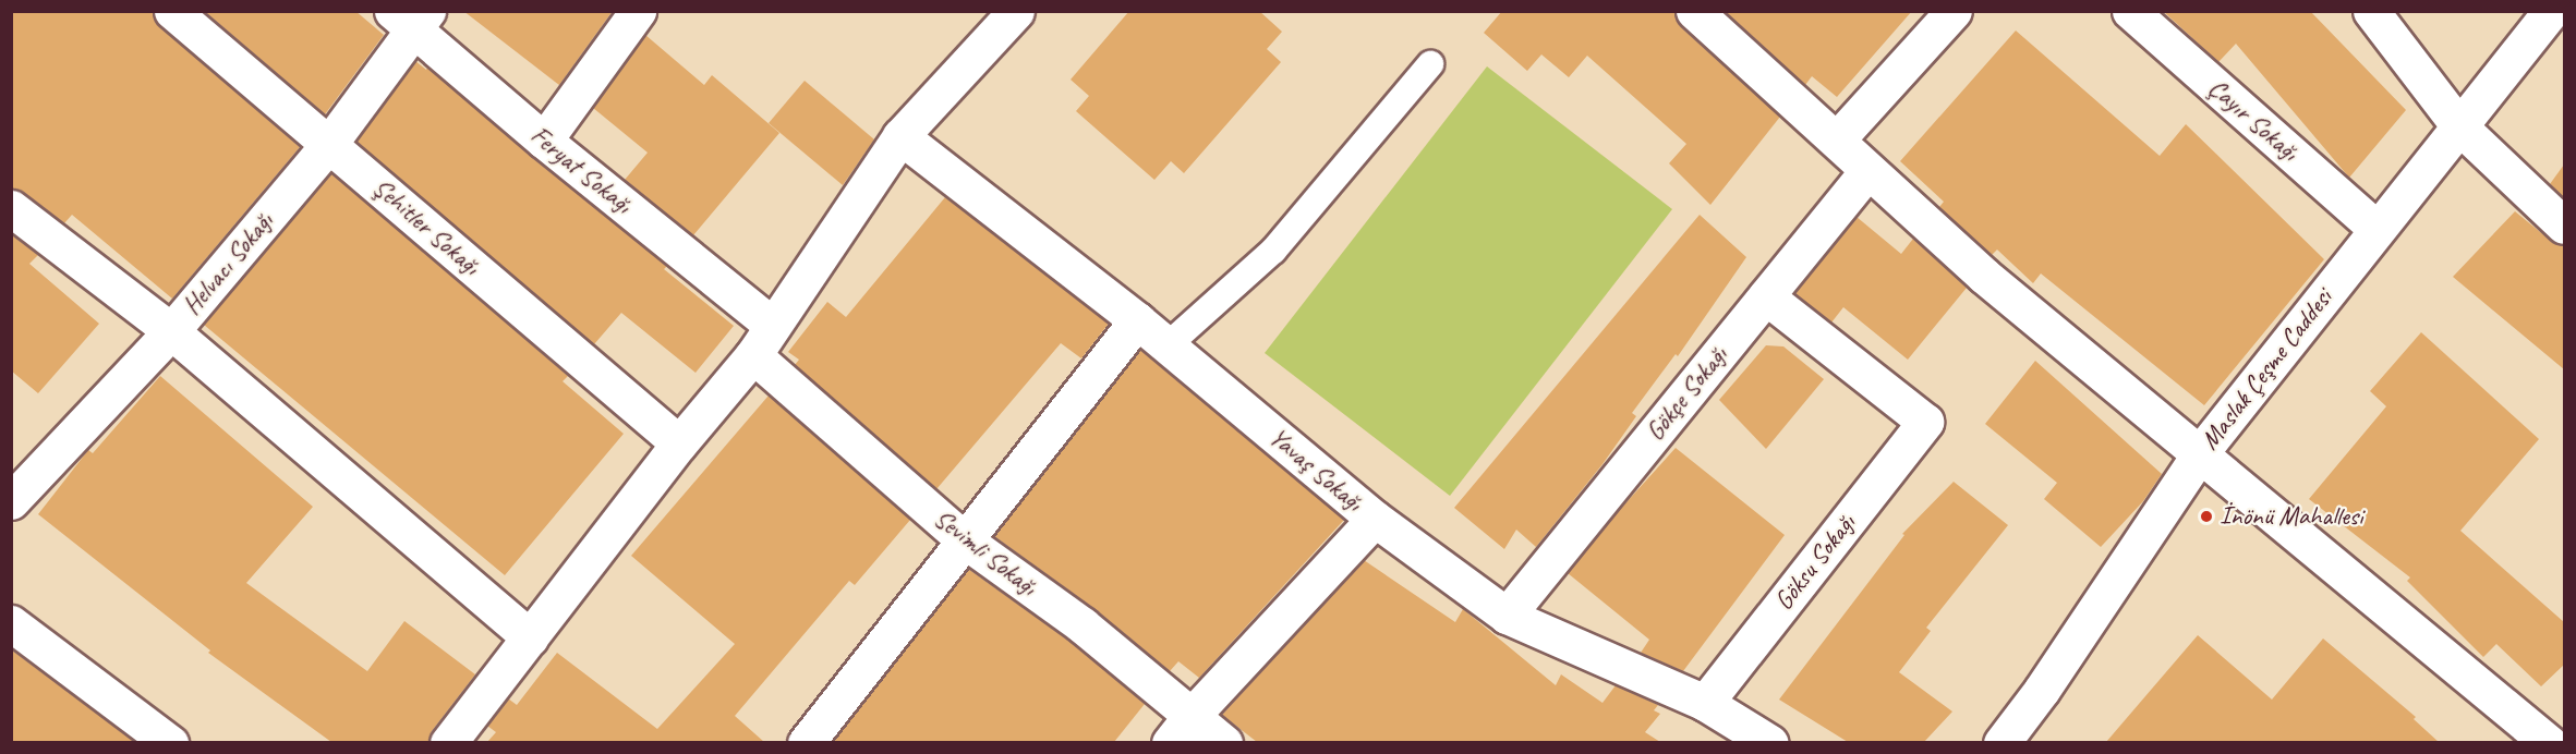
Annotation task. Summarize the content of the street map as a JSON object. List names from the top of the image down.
{
  "streets": {
    "street": [
      "Çayır Sokağı",
      "Feryat Sokağı",
      "Şehitler Sokağı",
      "Helvacı Sokağı",
      "Maslak Çeşme Caddesi",
      "Gökçe Sokağı",
      "Yavaş Sokağı",
      "Sevimli Sokağı",
      "Göksu Sokağı"
    ]
  },
  "crossings": [
    ["Çayır Sokağı", "Maslak Çeşme Caddesi"],
    ["Feryat Sokağı", "Helvacı Sokağı"],
    ["Feryat Sokağı", "Sevimli Sokağı"],
    ["Şehitler Sokağı", "Helvacı Sokağı"],
    ["Gökçe Sokağı", "Yavaş Sokağı"],
    ["Gökçe Sokağı", "Göksu Sokağı"],
    ["Yavaş Sokağı", "Göksu Sokağı"]
  ],
  "places": ["İnönü Mahallesi"]
}
